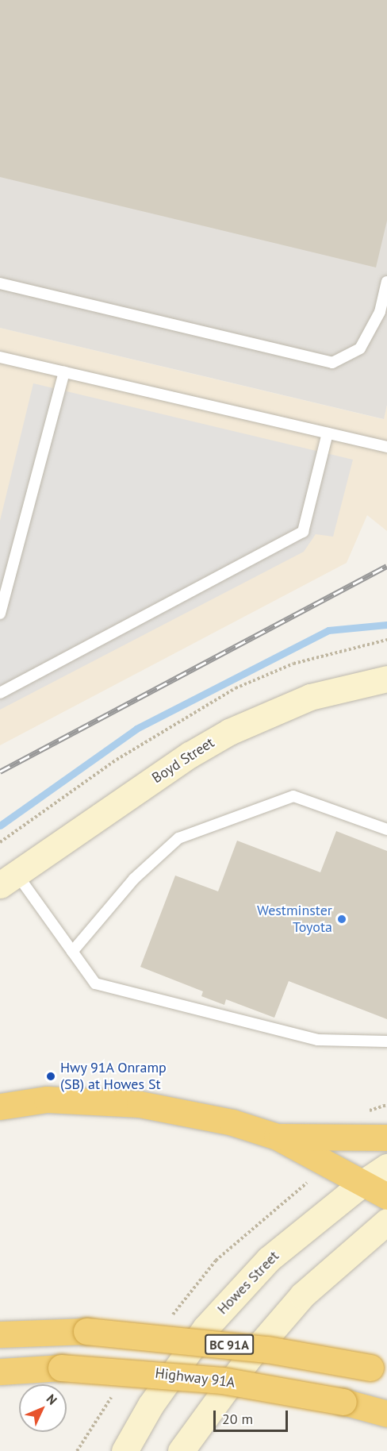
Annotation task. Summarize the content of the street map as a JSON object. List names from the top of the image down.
{
  "streets": {
    "highway": ["BC 91A", "Highway 91A"],
    "main road": ["Boyd Street", "Howes Street"]
  },
  "places": ["Westminster Toyota", "Hwy 91A Onramp (SB) at Howes St"],
  "scale_bar": "20 m",
  "north": "top right"
}
